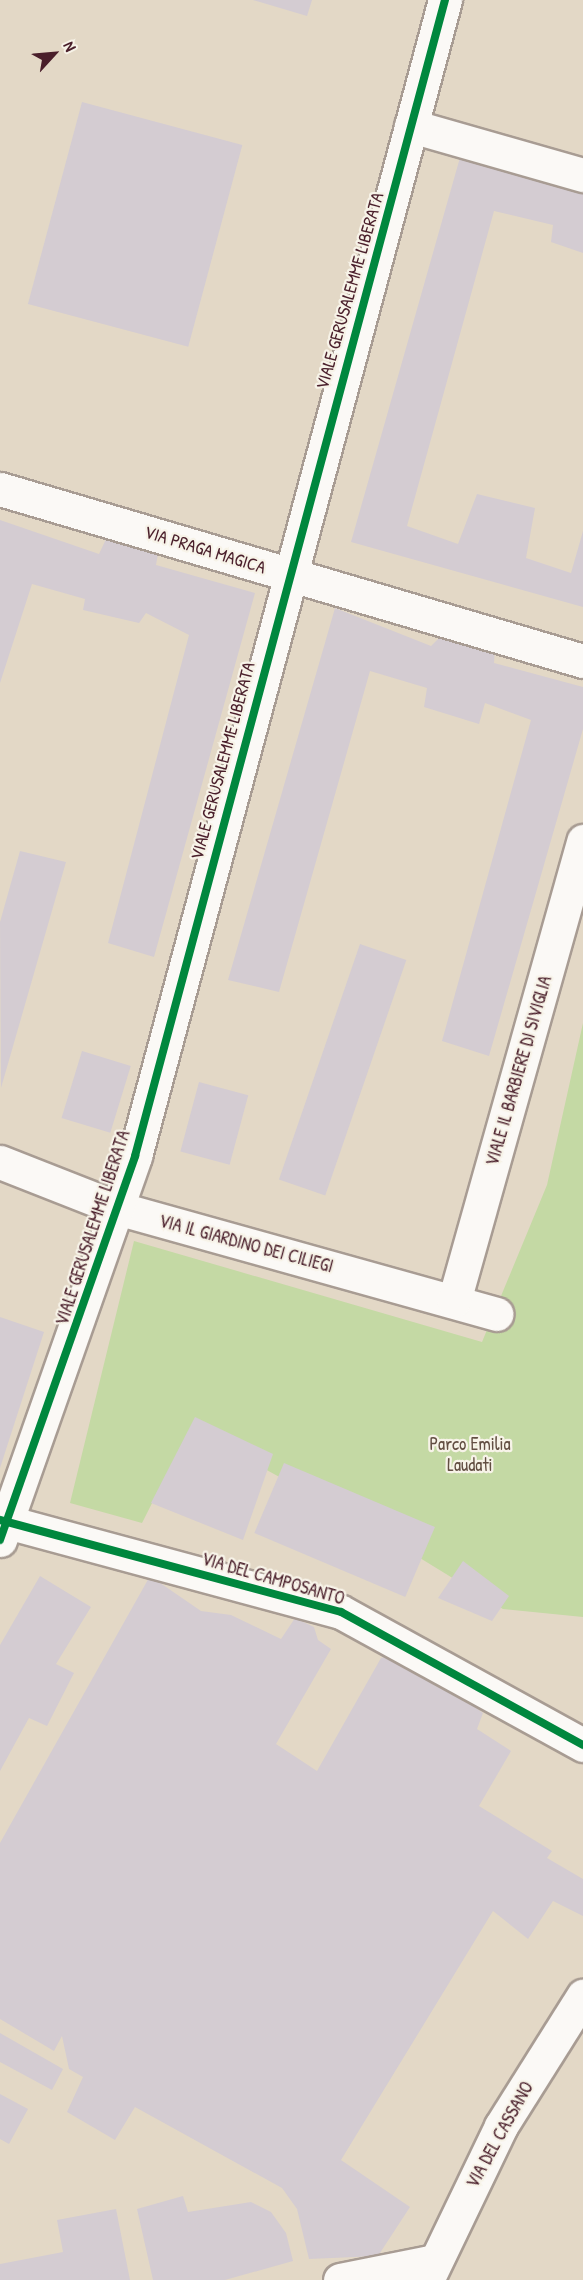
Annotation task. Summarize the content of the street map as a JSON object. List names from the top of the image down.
{
  "streets": {
    "street": [
      "VIALE GERUSALEMME LIBERATA",
      "VIA PRAGA MAGICA",
      "VIALE IL BARBIERE DI SIVIGLIA",
      "VIA IL GIARDINO DEI CILIEGI",
      "VIA DEL CAMPOSANTO",
      "VIA DEL CASSANO"
    ]
  },
  "crossings": [
    ["VIALE GERUSALEMME LIBERATA", "VIA PRAGA MAGICA"],
    ["VIALE GERUSALEMME LIBERATA", "VIA IL GIARDINO DEI CILIEGI"],
    ["VIALE GERUSALEMME LIBERATA", "VIA DEL CAMPOSANTO"],
    ["VIALE IL BARBIERE DI SIVIGLIA", "VIA IL GIARDINO DEI CILIEGI"]
  ],
  "parks": ["Parco Emilia Laudati"],
  "north": "top right"
}
